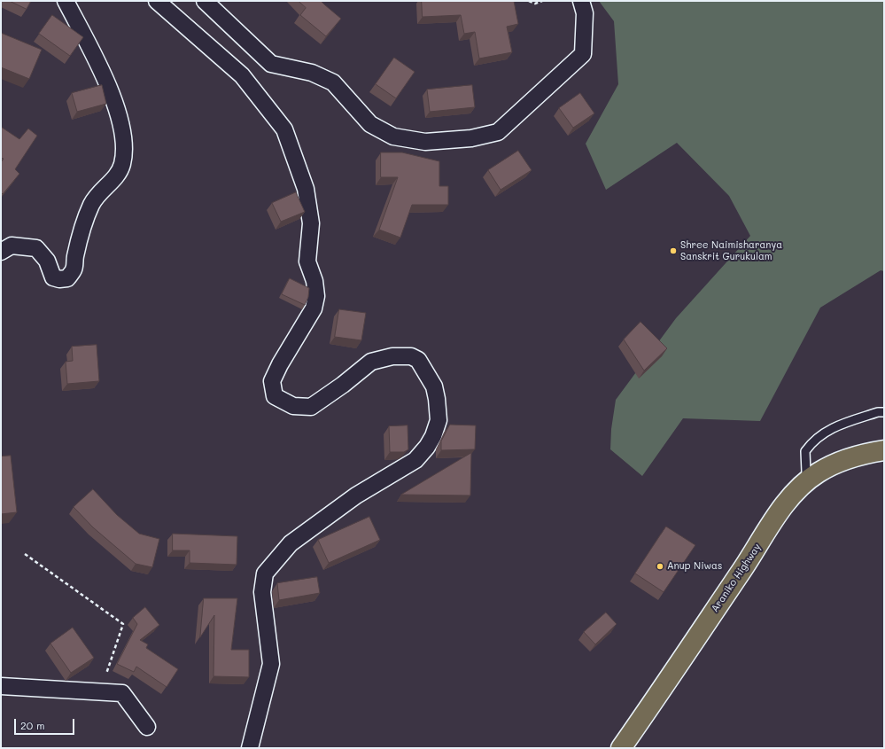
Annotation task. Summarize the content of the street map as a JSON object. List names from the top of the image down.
{
  "streets": {
    "highway": ["Araniko Highway"]
  },
  "places": ["Shree Naimisharanya Sanskrit Gurukulam", "Anup Niwas"],
  "scale_bar": "20 m"
}
